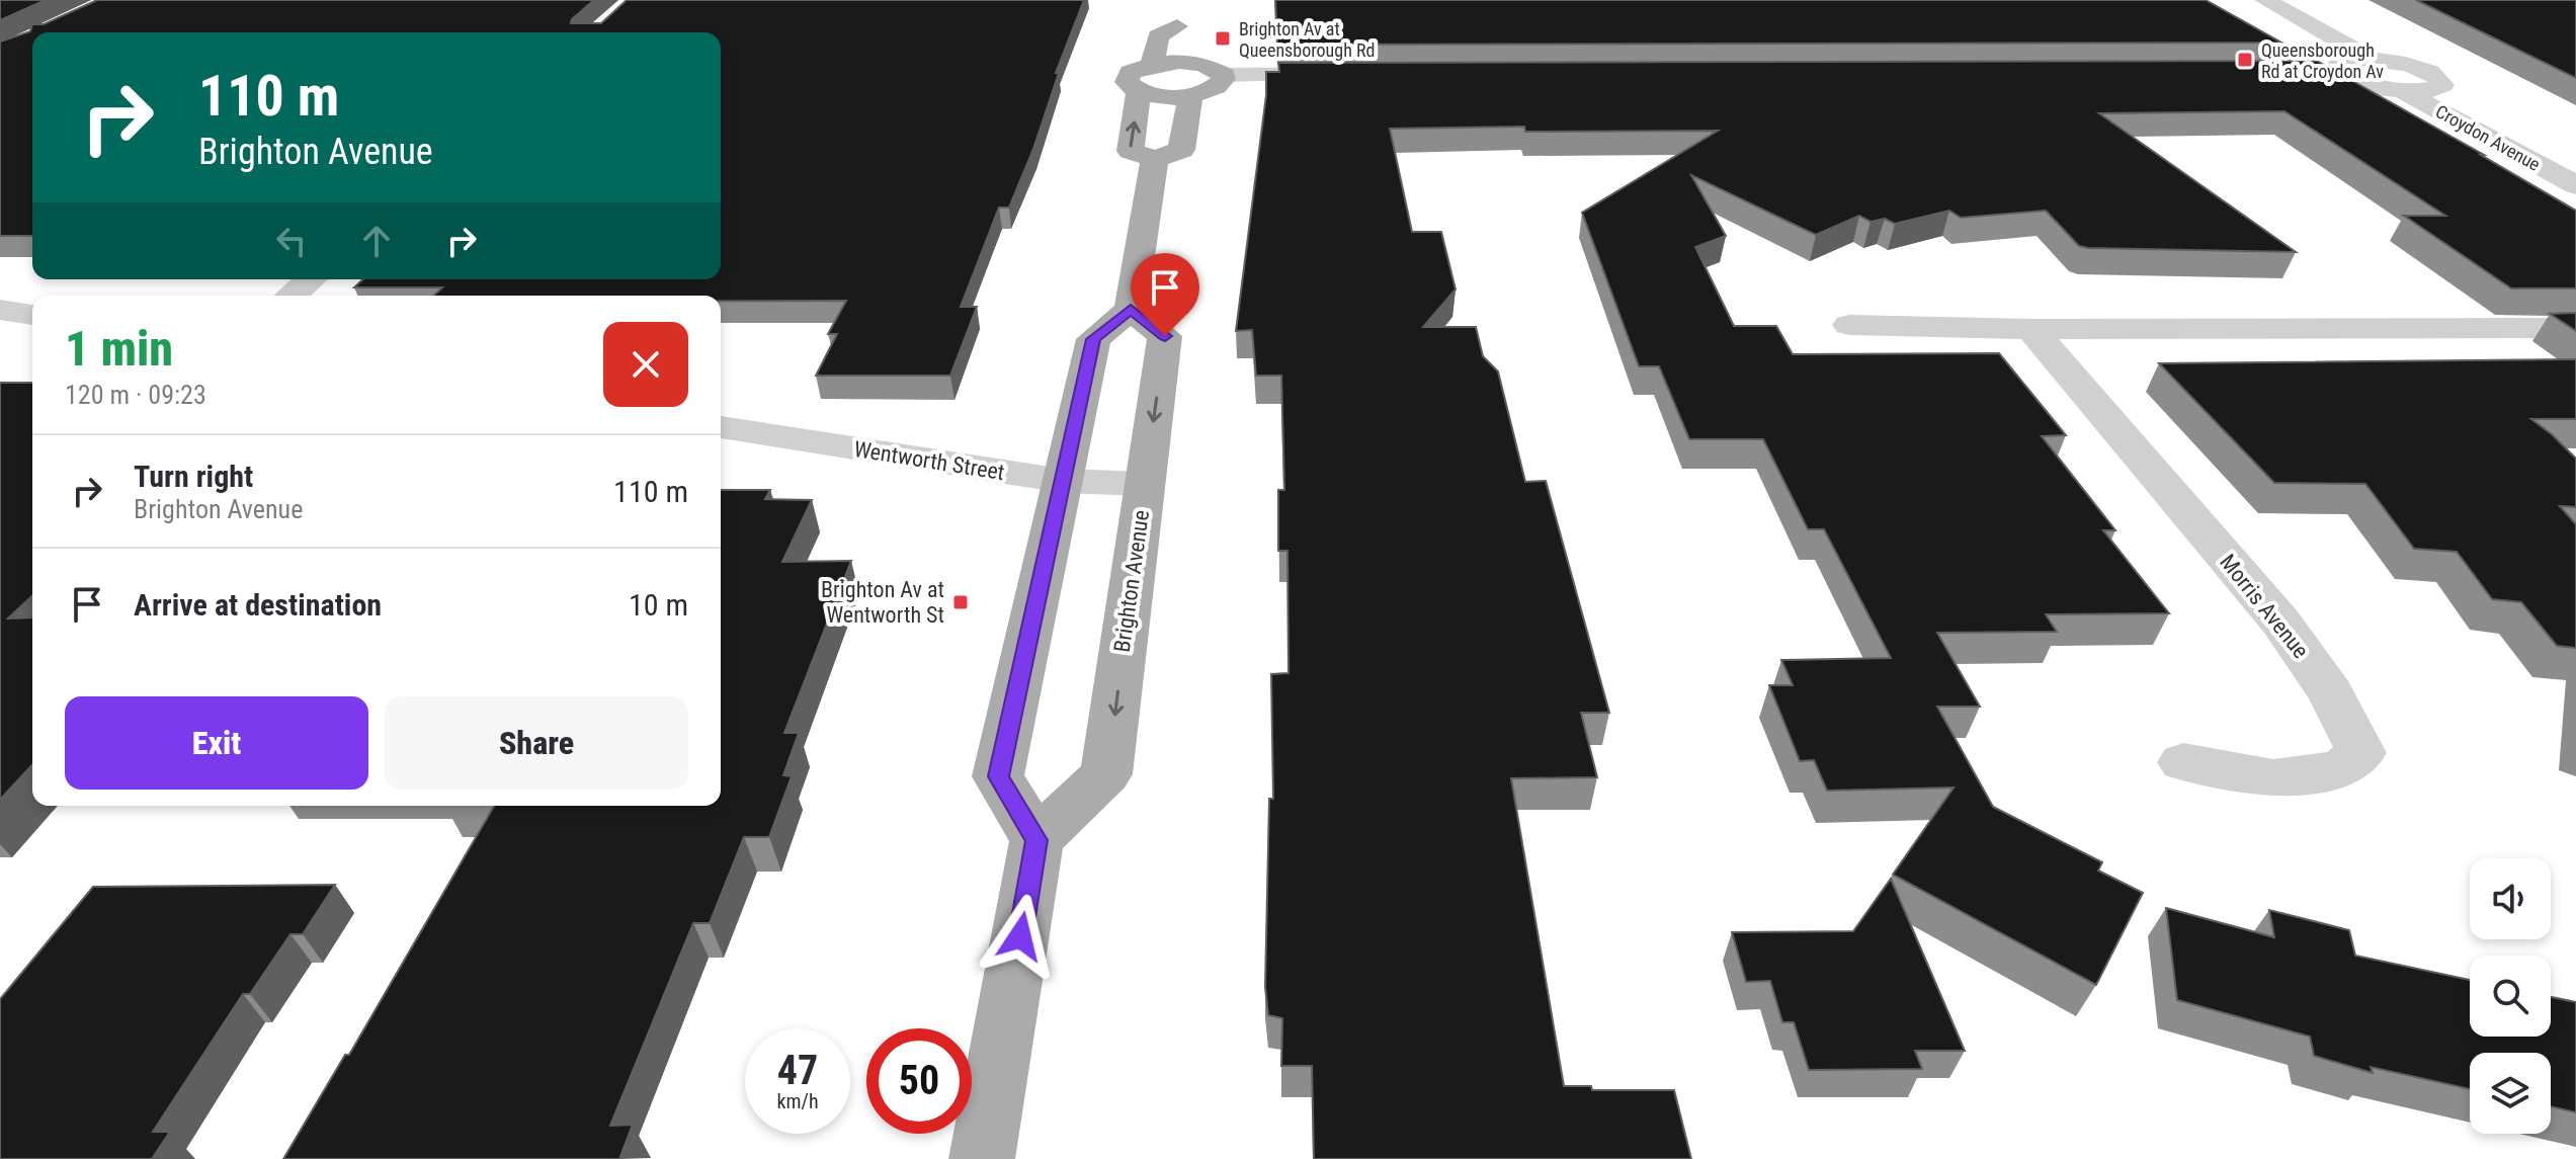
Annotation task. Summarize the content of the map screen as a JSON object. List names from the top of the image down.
{
  "streets": {
    "main road": ["Brighton Avenue"],
    "street": ["Croydon Avenue", "Wentworth Street", "Morris Avenue"]
  },
  "crossings": [
    ["Wentworth Street", "Brighton Avenue"]
  ],
  "places": {
    "transit": ["Brighton Av at Queensborough Rd", "Queensborough Rd at Croydon Av", "Brighton Av at Wentworth St"]
  },
  "page": {
    "turn": ["110 m", "Brighton Avenue"],
    "heading": ["1 min", "120 m · 09:23"],
    "list": [
      {
        "name": "Turn right",
        "note": "Brighton Avenue",
        "value": "110 m"
      },
      {
        "name": "Arrive at destination",
        "value": "10 m"
      }
    ],
    "buttons": ["Exit", "Share"],
    "speed": "47 km/h",
    "limit": "50"
  }
}
